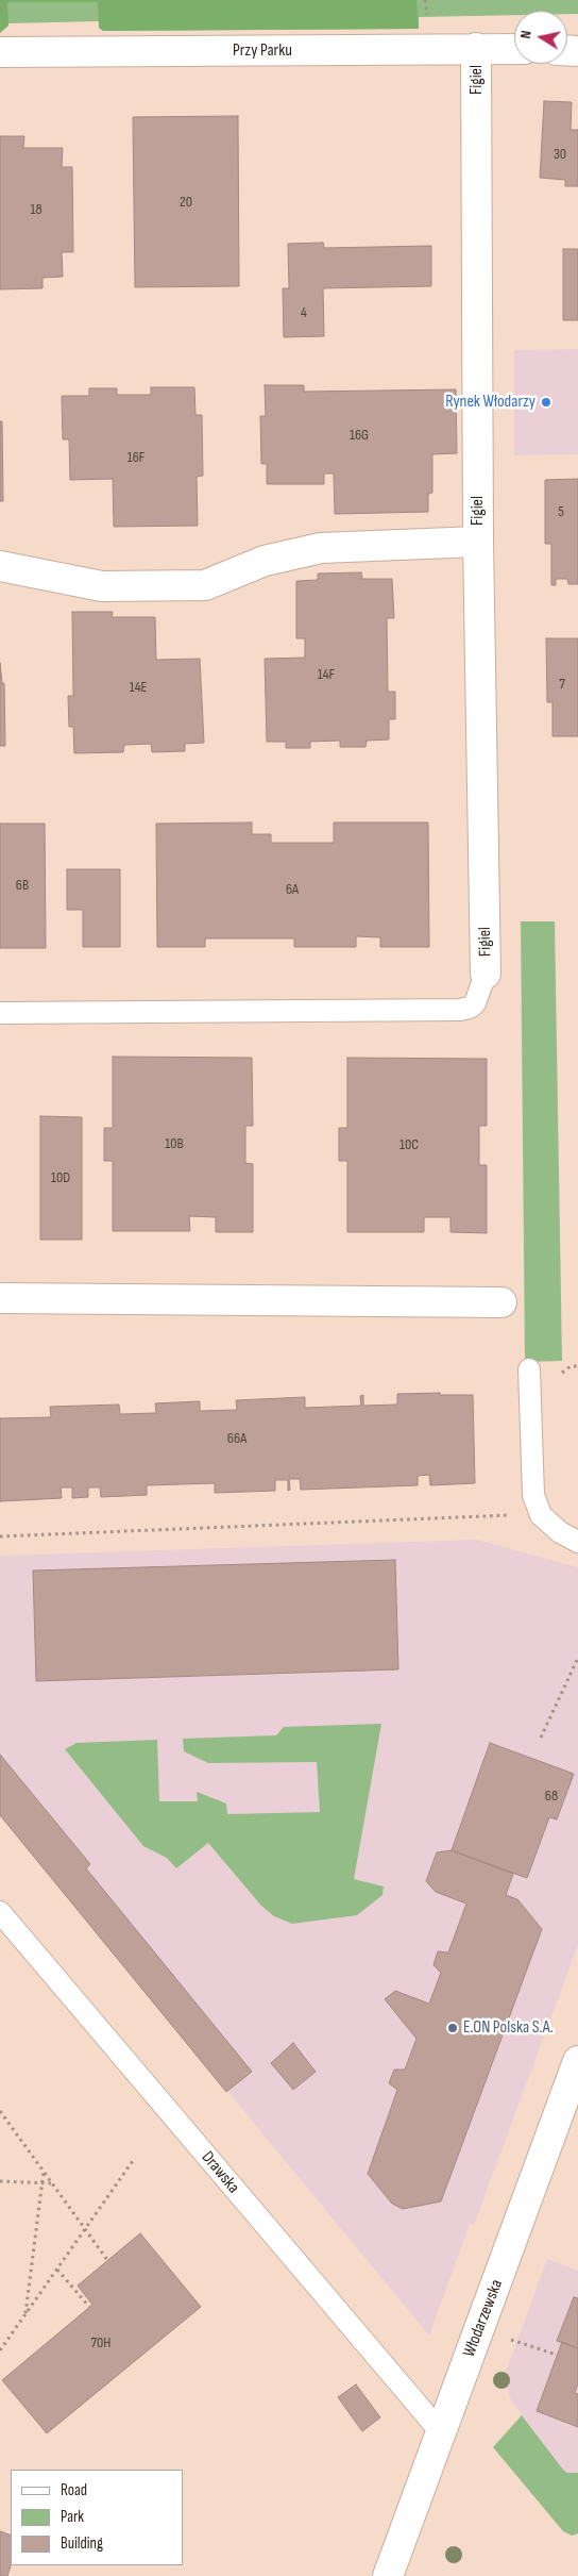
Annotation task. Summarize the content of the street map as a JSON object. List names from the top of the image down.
{
  "streets": {
    "street": ["Przy Parku", "Figiel", "Włodarzewska"],
    "lane": ["Drawska"]
  },
  "crossings": [
    ["Przy Parku", "Figiel"],
    ["Drawska", "Włodarzewska"]
  ],
  "places": ["Rynek Włodarzy", "E.ON Polska S.A."],
  "house_numbers": [
    "30",
    "20",
    "18",
    "4",
    "16G",
    "16F",
    "5",
    "14F",
    "7",
    "14E",
    "6B",
    "6A",
    "10B",
    "10C",
    "10D",
    "66A",
    "68",
    "70H"
  ],
  "legend": ["Road", "Park", "Building"],
  "north": "left"
}
